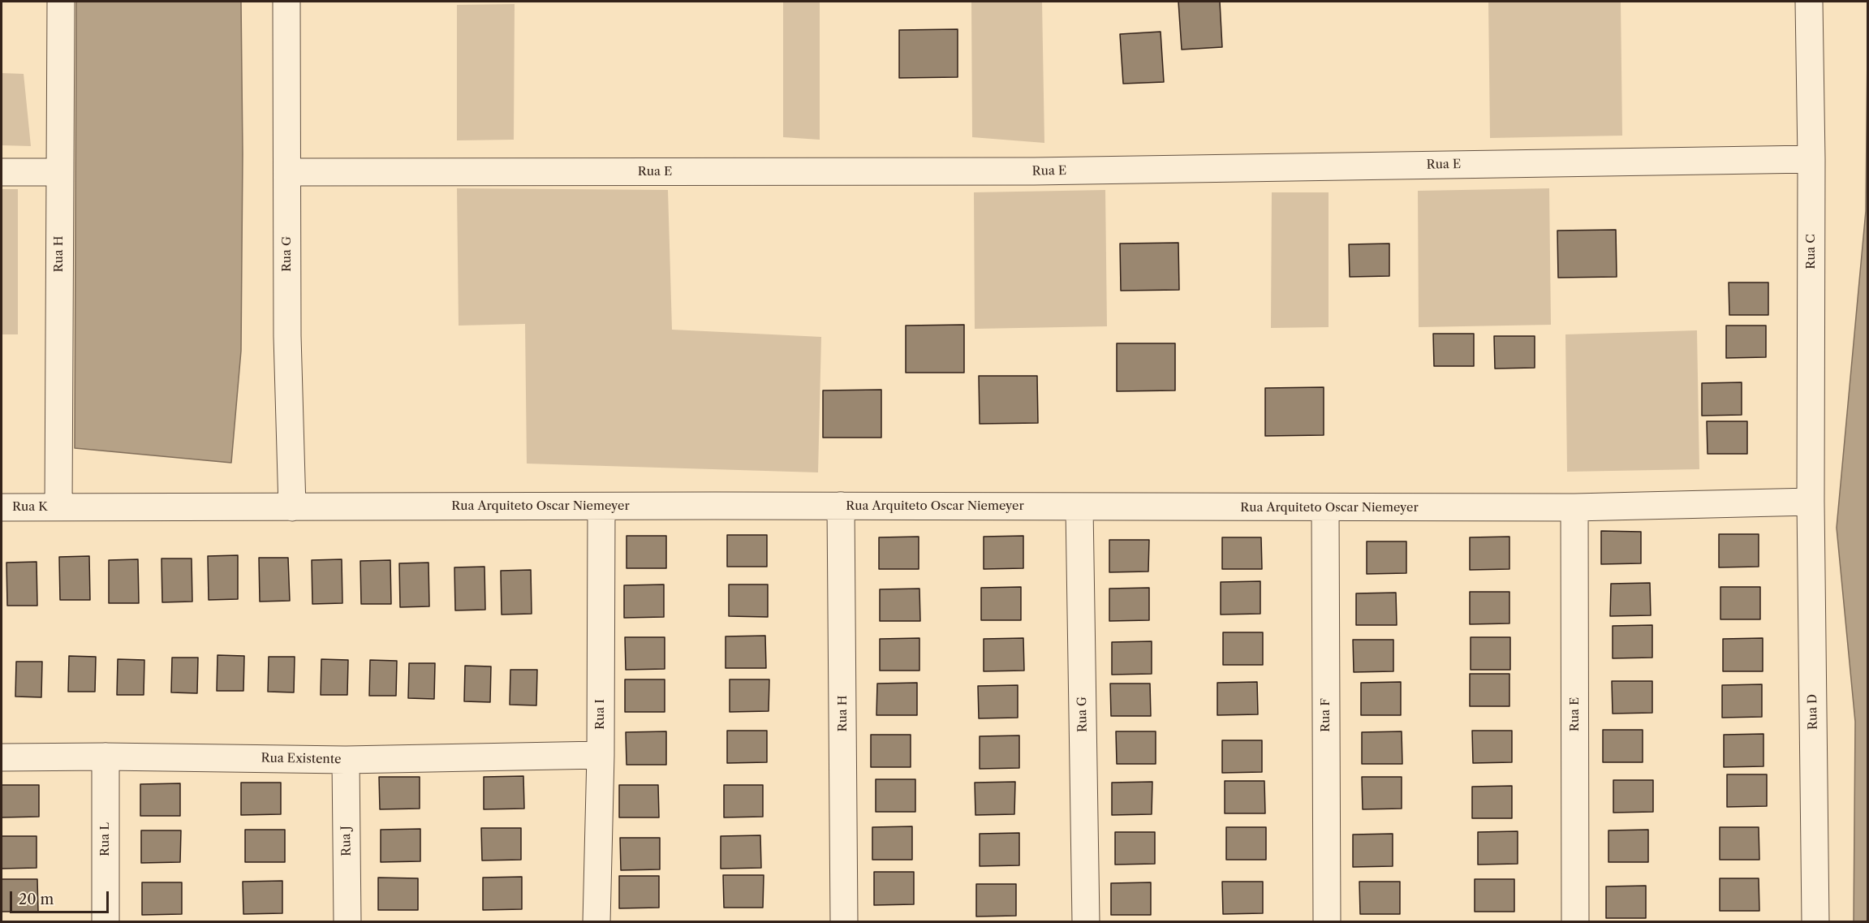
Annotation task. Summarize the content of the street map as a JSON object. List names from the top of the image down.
{
  "streets": {
    "street": [
      "Rua E",
      "Rua C",
      "Rua H",
      "Rua G",
      "Rua Arquiteto Oscar Niemeyer",
      "Rua K",
      "Rua D",
      "Rua I",
      "Rua F",
      "Rua Existente",
      "Rua L",
      "Rua J"
    ]
  },
  "crossings": [
    ["Rua E", "Rua C"],
    ["Rua E", "Rua G"],
    ["Rua E", "Rua Arquiteto Oscar Niemeyer"],
    ["Rua C", "Rua Arquiteto Oscar Niemeyer"],
    ["Rua C", "Rua D"],
    ["Rua H", "Rua Arquiteto Oscar Niemeyer"],
    ["Rua H", "Rua K"],
    ["Rua G", "Rua Arquiteto Oscar Niemeyer"],
    ["Rua Arquiteto Oscar Niemeyer", "Rua K"],
    ["Rua Arquiteto Oscar Niemeyer", "Rua D"],
    ["Rua Arquiteto Oscar Niemeyer", "Rua I"],
    ["Rua Arquiteto Oscar Niemeyer", "Rua F"],
    ["Rua I", "Rua Existente"],
    ["Rua Existente", "Rua L"],
    ["Rua Existente", "Rua J"]
  ],
  "scale_bar": "20 m"
}
